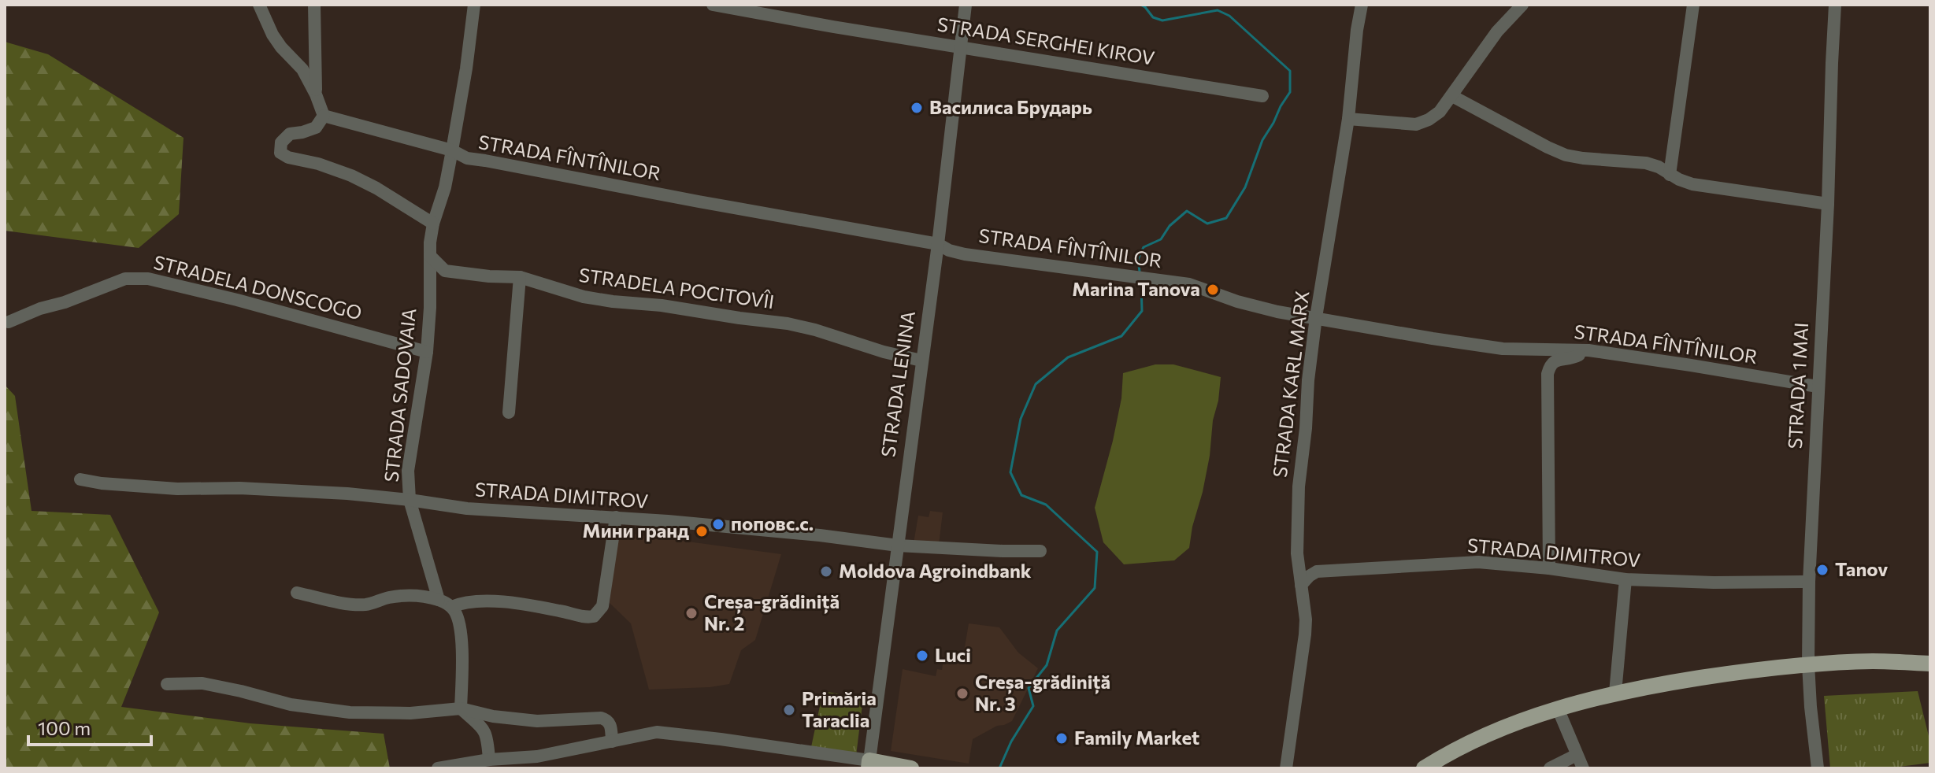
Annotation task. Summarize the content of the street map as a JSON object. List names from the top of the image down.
{
  "streets": {
    "street": [
      "STRADA SERGHEI KIROV",
      "STRADA FÎNTÎNILOR",
      "STRADELA DONSCOGO",
      "STRADELA POCITOVÎI",
      "STRADA LENINA",
      "STRADA KARL MARX",
      "STRADA 1 MAI",
      "STRADA SADOVAIA",
      "STRADA DIMITROV"
    ]
  },
  "crossings": [
    ["STRADA SERGHEI KIROV", "STRADA LENINA"],
    ["STRADA FÎNTÎNILOR", "STRADA LENINA"],
    ["STRADA FÎNTÎNILOR", "STRADA KARL MARX"],
    ["STRADA FÎNTÎNILOR", "STRADA 1 MAI"],
    ["STRADA FÎNTÎNILOR", "STRADA SADOVAIA"],
    ["STRADELA DONSCOGO", "STRADA SADOVAIA"],
    ["STRADELA POCITOVÎI", "STRADA LENINA"],
    ["STRADELA POCITOVÎI", "STRADA SADOVAIA"],
    ["STRADA LENINA", "STRADA DIMITROV"],
    ["STRADA KARL MARX", "STRADA DIMITROV"],
    ["STRADA 1 MAI", "STRADA DIMITROV"],
    ["STRADA SADOVAIA", "STRADA DIMITROV"]
  ],
  "places": [
    "Василиса Брударь",
    "Marina Tanova",
    "поповс.с.",
    "Мини гранд",
    "Tanov",
    "Moldova Agroindbank",
    "Creșa-grădiniță Nr. 2",
    "Luci",
    "Creșa-grădiniță Nr. 3",
    "Primăria Taraclia",
    "Family Market"
  ],
  "scale_bar": "100 m"
}
